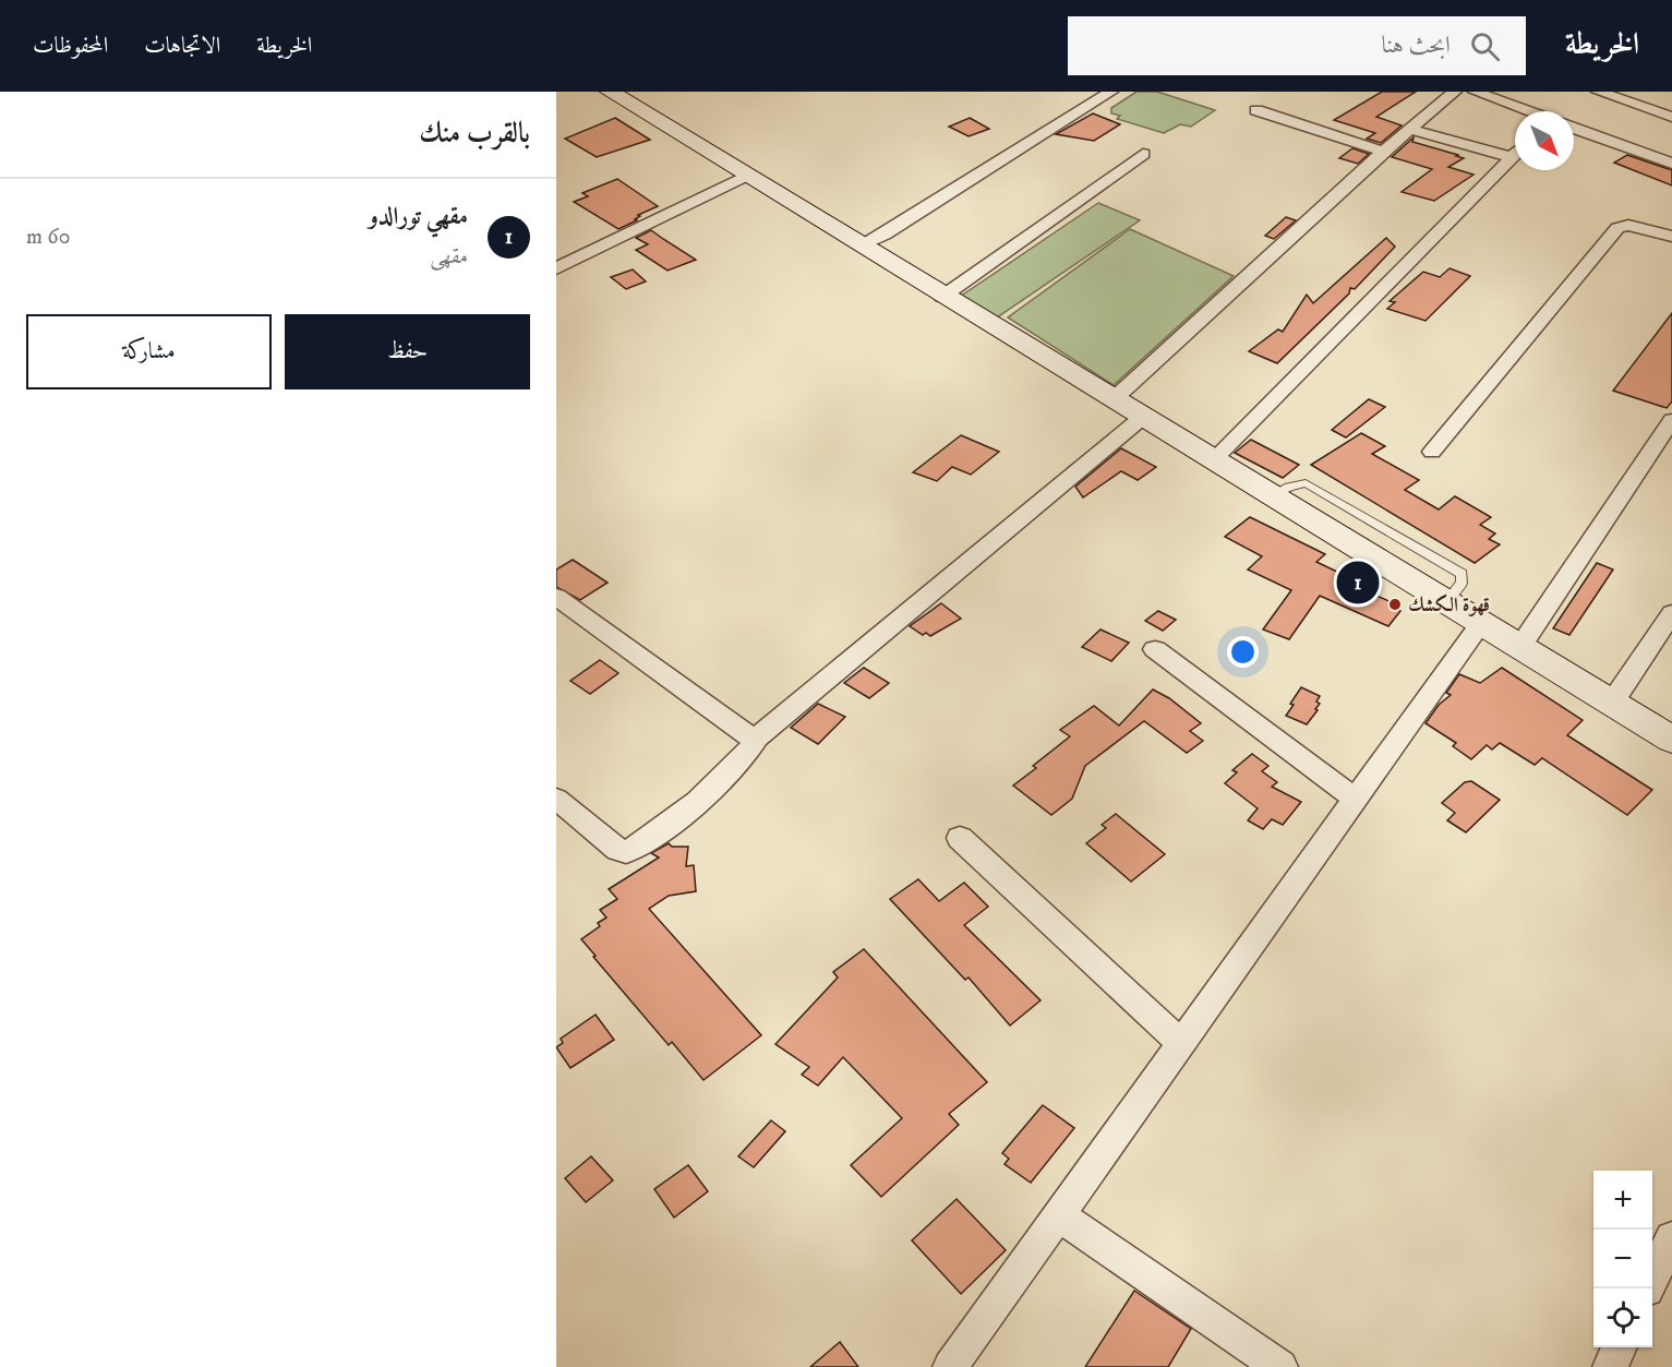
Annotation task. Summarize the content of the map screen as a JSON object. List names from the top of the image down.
{
  "places": ["قهوة الكشك"],
  "north": "bottom right",
  "page": {
    "header": "الخريطة",
    "search": "ابحث هنا",
    "nav": ["الخريطة", "الاتجاهات", "المحفوظات"],
    "heading": "بالقرب منك",
    "list": [
      {
        "mark": "1",
        "name": "مقهي تورالدو",
        "note": "مقهى",
        "value": "60 m"
      }
    ],
    "buttons": ["حفظ", "مشاركة"],
    "pins": "1",
    "map_buttons": ["+", "−"]
  }
}
